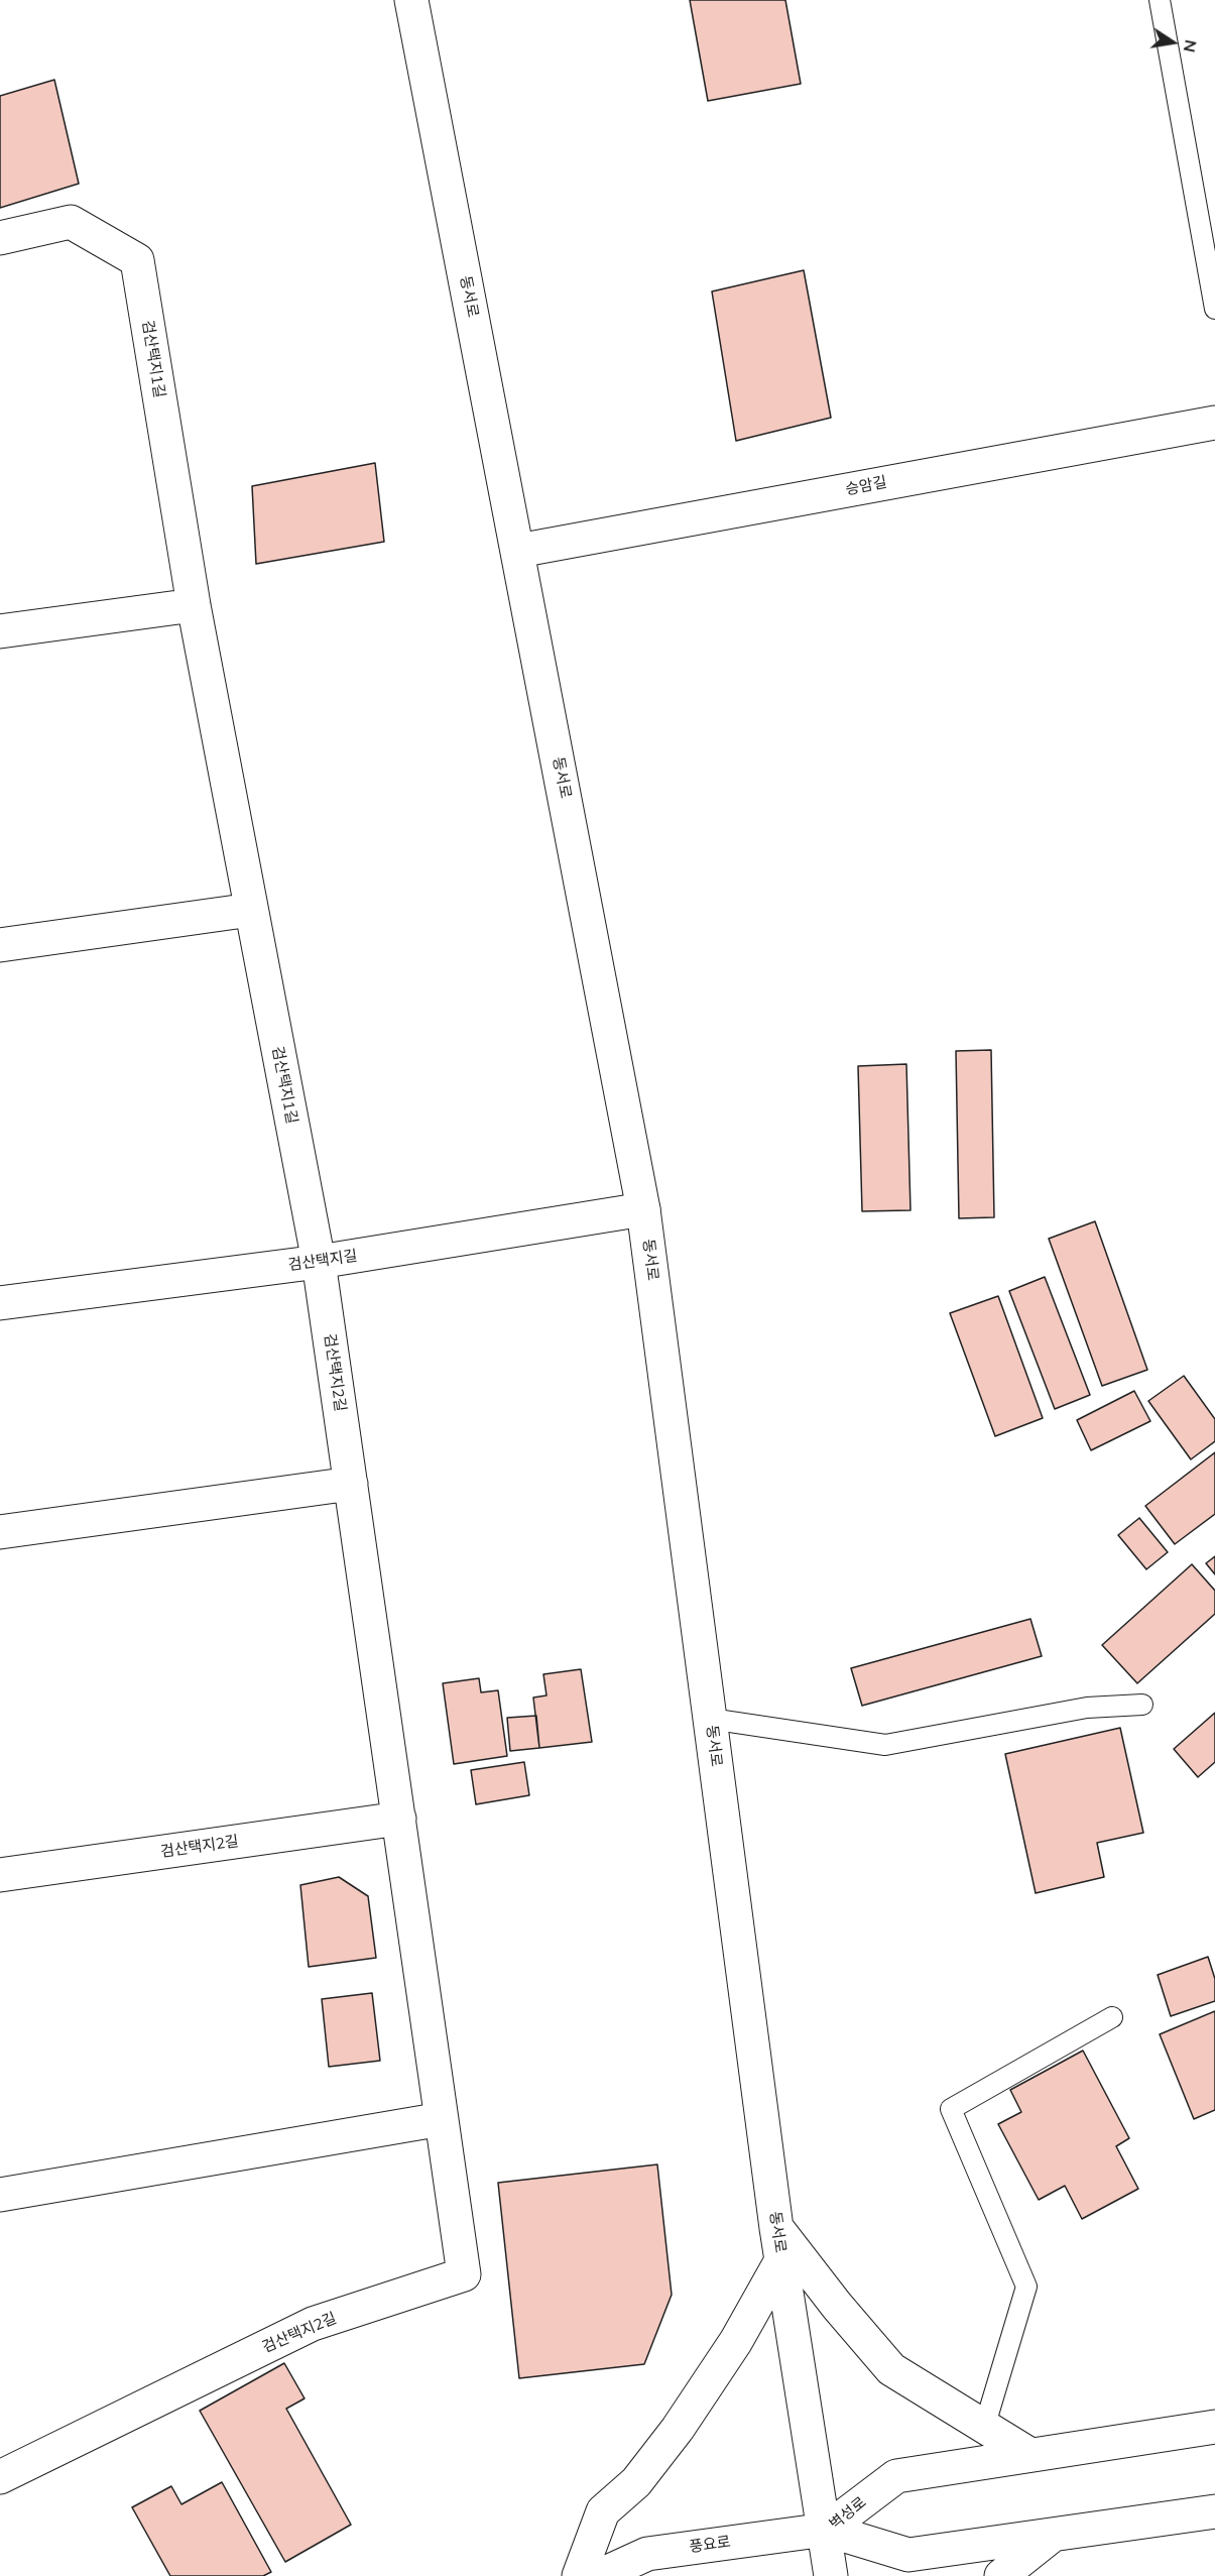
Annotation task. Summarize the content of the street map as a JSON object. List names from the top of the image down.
{
  "streets": {
    "street": [
      "동서로",
      "검산택지1길",
      "승암길",
      "검산택지길",
      "검산택지2길",
      "벽성로",
      "풍요로"
    ]
  },
  "crossings": [
    ["동서로", "승암길"],
    ["동서로", "검산택지길"],
    ["동서로", "벽성로"],
    ["동서로", "풍요로"],
    ["검산택지1길", "검산택지길"],
    ["검산택지1길", "검산택지2길"],
    ["검산택지길", "검산택지2길"],
    ["벽성로", "풍요로"]
  ],
  "north": "right"
}
